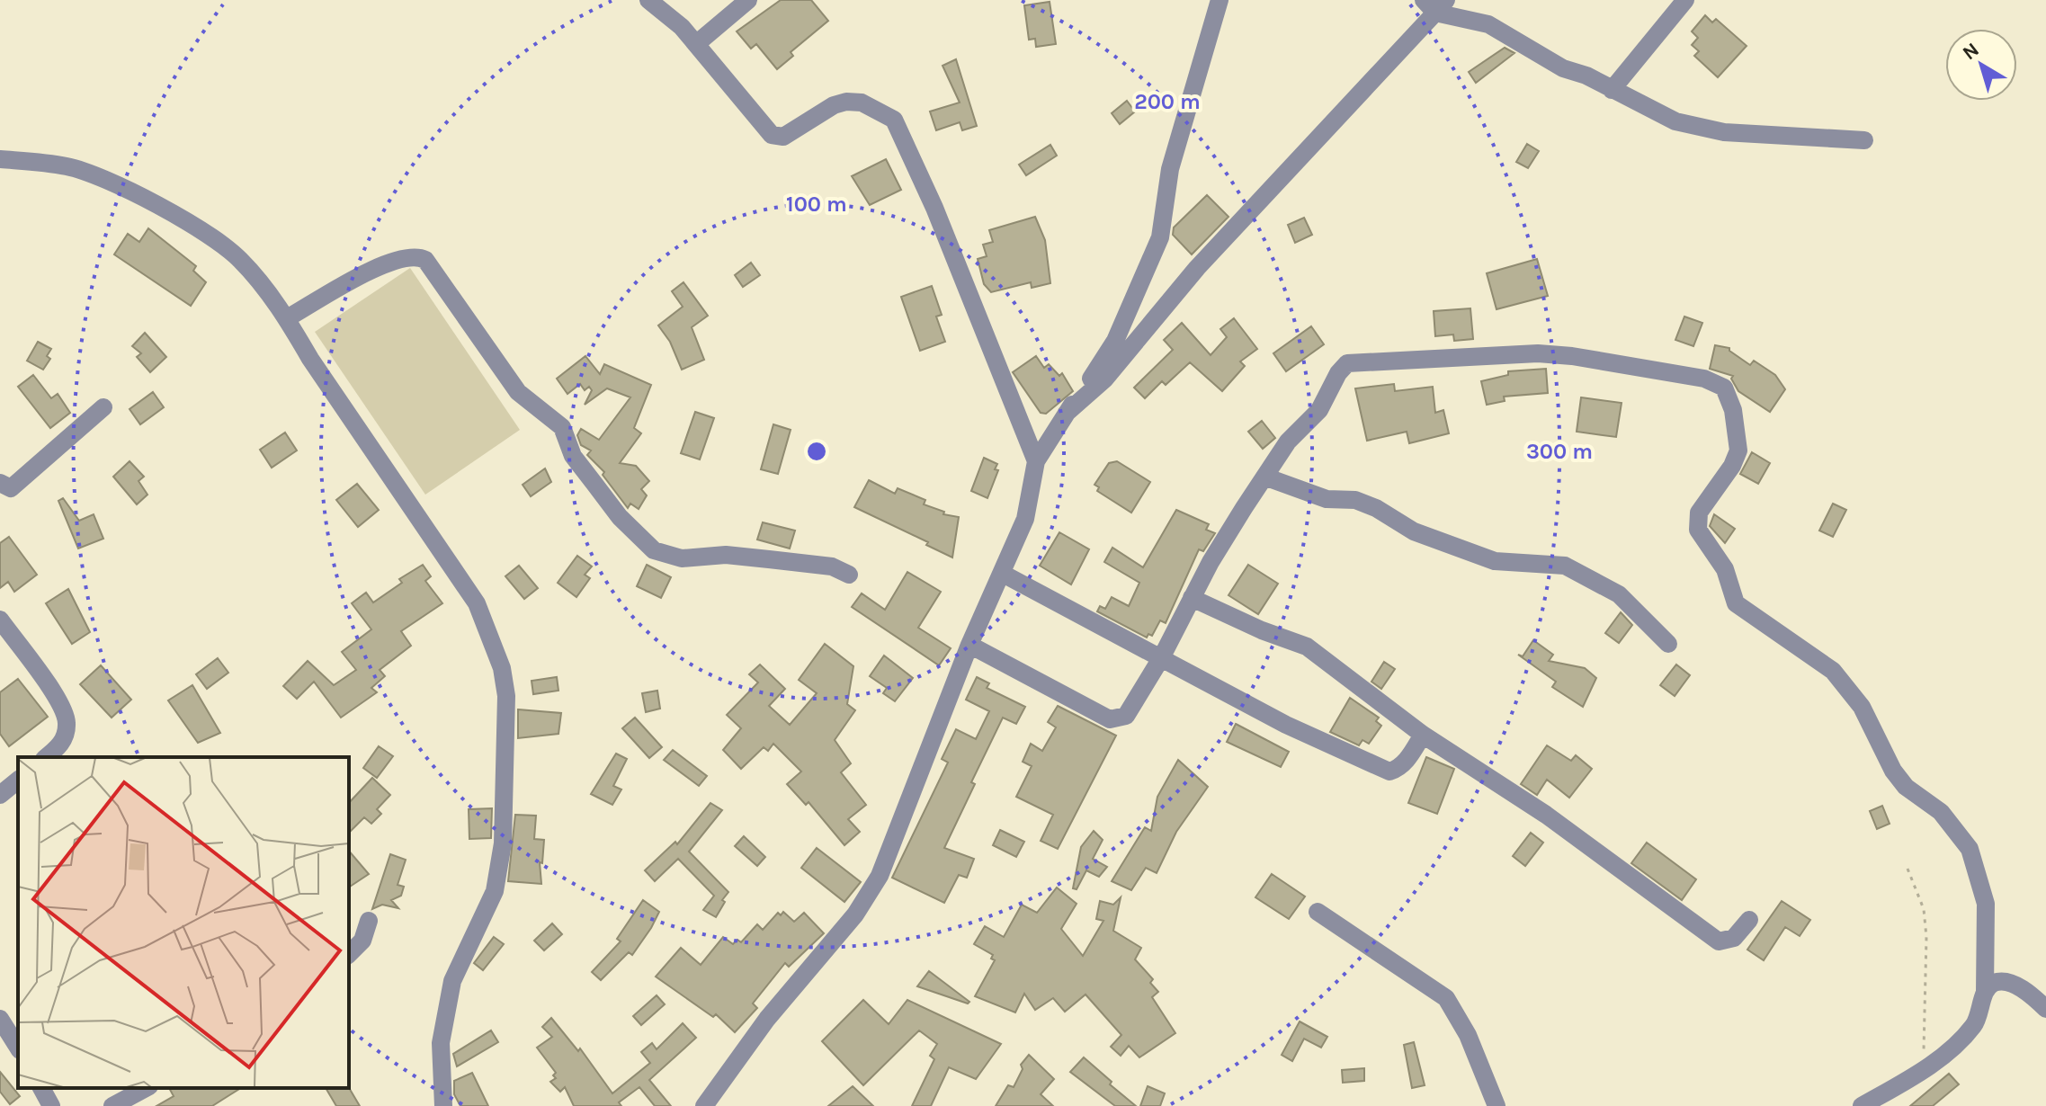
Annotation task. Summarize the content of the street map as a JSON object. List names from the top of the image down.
{
  "north": "top left",
  "rings": ["200 m", "100 m", "300 m"]
}
